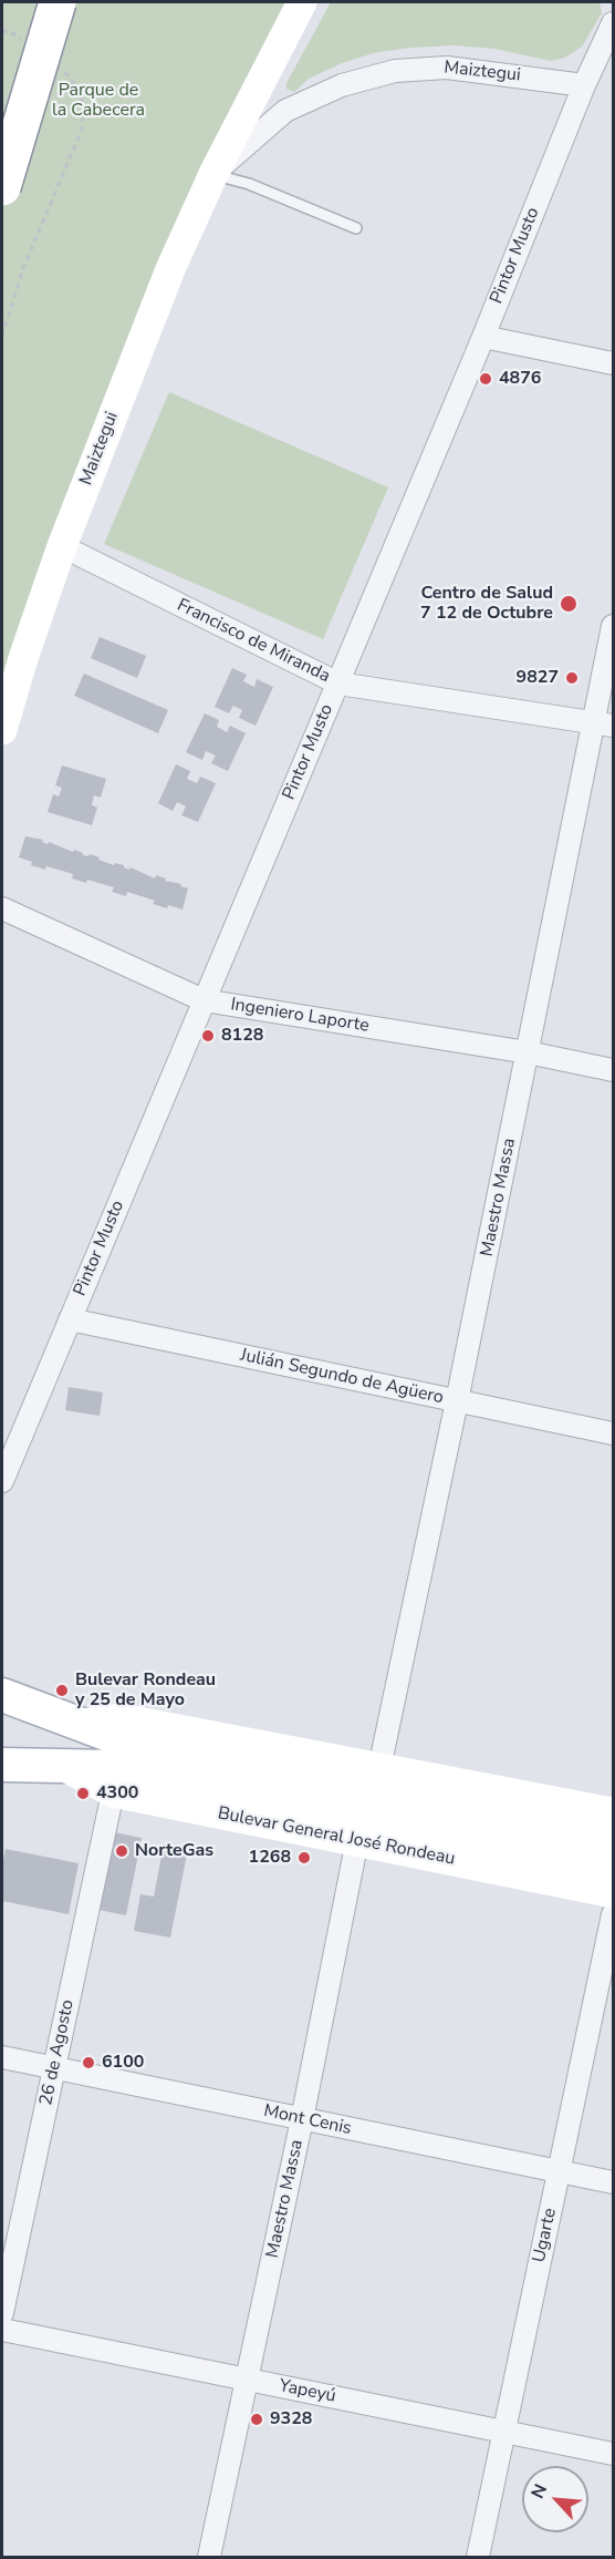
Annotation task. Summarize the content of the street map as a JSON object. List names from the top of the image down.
{
  "streets": {
    "main road": ["Maiztegui", "Bulevar General José Rondeau"],
    "street": [
      "Pintor Musto",
      "Francisco de Miranda",
      "Ingeniero Laporte",
      "Maestro Massa",
      "Julián Segundo de Agüero",
      "26 de Agosto",
      "Mont Cenis",
      "Ugarte",
      "Yapeyú"
    ]
  },
  "crossings": [
    ["Maiztegui", "Pintor Musto"],
    ["Maiztegui", "Francisco de Miranda"],
    ["Pintor Musto", "Francisco de Miranda"],
    ["Pintor Musto", "Ingeniero Laporte"],
    ["Pintor Musto", "Julián Segundo de Agüero"],
    ["Francisco de Miranda", "Maestro Massa"],
    ["Ingeniero Laporte", "Maestro Massa"],
    ["Maestro Massa", "Julián Segundo de Agüero"],
    ["Maestro Massa", "Bulevar General José Rondeau"],
    ["Maestro Massa", "Mont Cenis"],
    ["Maestro Massa", "Yapeyú"],
    ["Bulevar General José Rondeau", "26 de Agosto"],
    ["26 de Agosto", "Mont Cenis"],
    ["Mont Cenis", "Ugarte"],
    ["Ugarte", "Yapeyú"]
  ],
  "parks": ["Parque de la Cabecera"],
  "places": [
    "4876",
    "Centro de Salud 7 12 de Octubre",
    "9827",
    "8128",
    "Bulevar Rondeau y 25 de Mayo",
    "4300",
    "NorteGas",
    "1268",
    "6100",
    "9328"
  ],
  "north": "top left"
}
